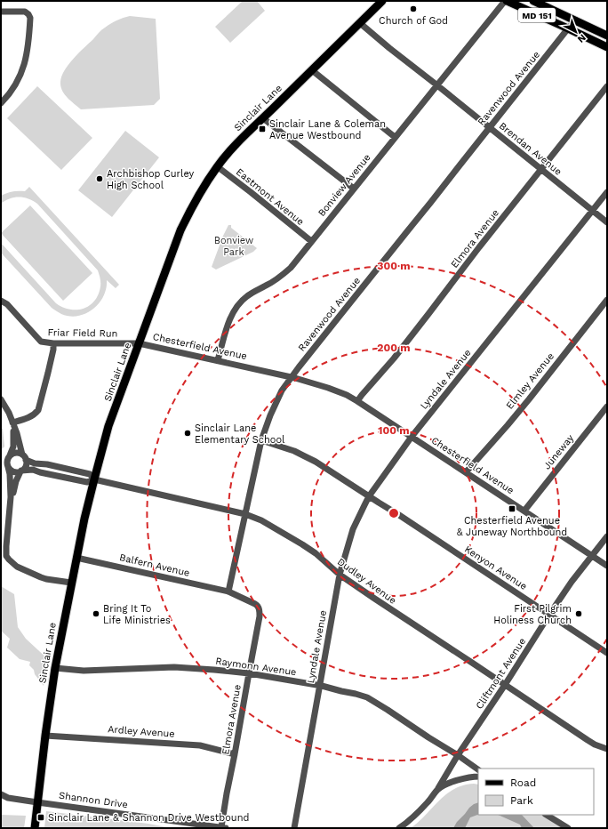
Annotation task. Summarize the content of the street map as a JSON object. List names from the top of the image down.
{
  "streets": {
    "main road": ["MD 151", "Sinclair Lane"],
    "street": [
      "Ravenwood Avenue",
      "Brendan Avenue",
      "Bonview Avenue",
      "Eastmont Avenue",
      "Elmora Avenue",
      "Friar Field Run",
      "Chesterfield Avenue",
      "Lyndale Avenue",
      "Elmley Avenue",
      "Juneway",
      "Balfern Avenue",
      "Kenyon Avenue",
      "Dudley Avenue",
      "Raymonn Avenue",
      "Cliftmont Avenue",
      "Ardley Avenue",
      "Shannon Drive"
    ]
  },
  "crossings": [
    ["MD 151", "Ravenwood Avenue"],
    ["MD 151", "Bonview Avenue"],
    ["Ravenwood Avenue", "Brendan Avenue"],
    ["Ravenwood Avenue", "Elmora Avenue"],
    ["Ravenwood Avenue", "Chesterfield Avenue"],
    ["Ravenwood Avenue", "Balfern Avenue"],
    ["Ravenwood Avenue", "Kenyon Avenue"],
    ["Ravenwood Avenue", "Dudley Avenue"],
    ["Sinclair Lane", "Brendan Avenue"],
    ["Sinclair Lane", "Eastmont Avenue"],
    ["Sinclair Lane", "Friar Field Run"],
    ["Sinclair Lane", "Chesterfield Avenue"],
    ["Sinclair Lane", "Balfern Avenue"],
    ["Sinclair Lane", "Dudley Avenue"],
    ["Sinclair Lane", "Raymonn Avenue"],
    ["Sinclair Lane", "Ardley Avenue"],
    ["Sinclair Lane", "Shannon Drive"],
    ["Brendan Avenue", "Bonview Avenue"],
    ["Brendan Avenue", "Elmora Avenue"],
    ["Brendan Avenue", "Lyndale Avenue"],
    ["Bonview Avenue", "Eastmont Avenue"],
    ["Bonview Avenue", "Chesterfield Avenue"],
    ["Elmora Avenue", "Chesterfield Avenue"],
    ["Elmora Avenue", "Balfern Avenue"],
    ["Elmora Avenue", "Raymonn Avenue"],
    ["Elmora Avenue", "Ardley Avenue"],
    ["Elmora Avenue", "Shannon Drive"],
    ["Friar Field Run", "Chesterfield Avenue"],
    ["Chesterfield Avenue", "Lyndale Avenue"],
    ["Chesterfield Avenue", "Elmley Avenue"],
    ["Chesterfield Avenue", "Juneway"],
    ["Chesterfield Avenue", "Cliftmont Avenue"],
    ["Lyndale Avenue", "Kenyon Avenue"],
    ["Lyndale Avenue", "Dudley Avenue"],
    ["Lyndale Avenue", "Raymonn Avenue"],
    ["Kenyon Avenue", "Cliftmont Avenue"],
    ["Dudley Avenue", "Cliftmont Avenue"],
    ["Raymonn Avenue", "Cliftmont Avenue"]
  ],
  "parks": ["Bonview Park"],
  "places": {
    "other": [
      "Church of God",
      "Archbishop Curley High School",
      "Sinclair Lane Elementary School",
      "Bring It To Life Ministries",
      "First Pilgrim Holiness Church"
    ],
    "transit": ["Sinclair Lane & Coleman Avenue Westbound", "Chesterfield Avenue & Juneway Northbound", "Sinclair Lane & Shannon Drive Westbound"]
  },
  "legend": ["Road", "Park"],
  "north": "bottom right",
  "rings": ["300 m", "200 m", "100 m"]
}
